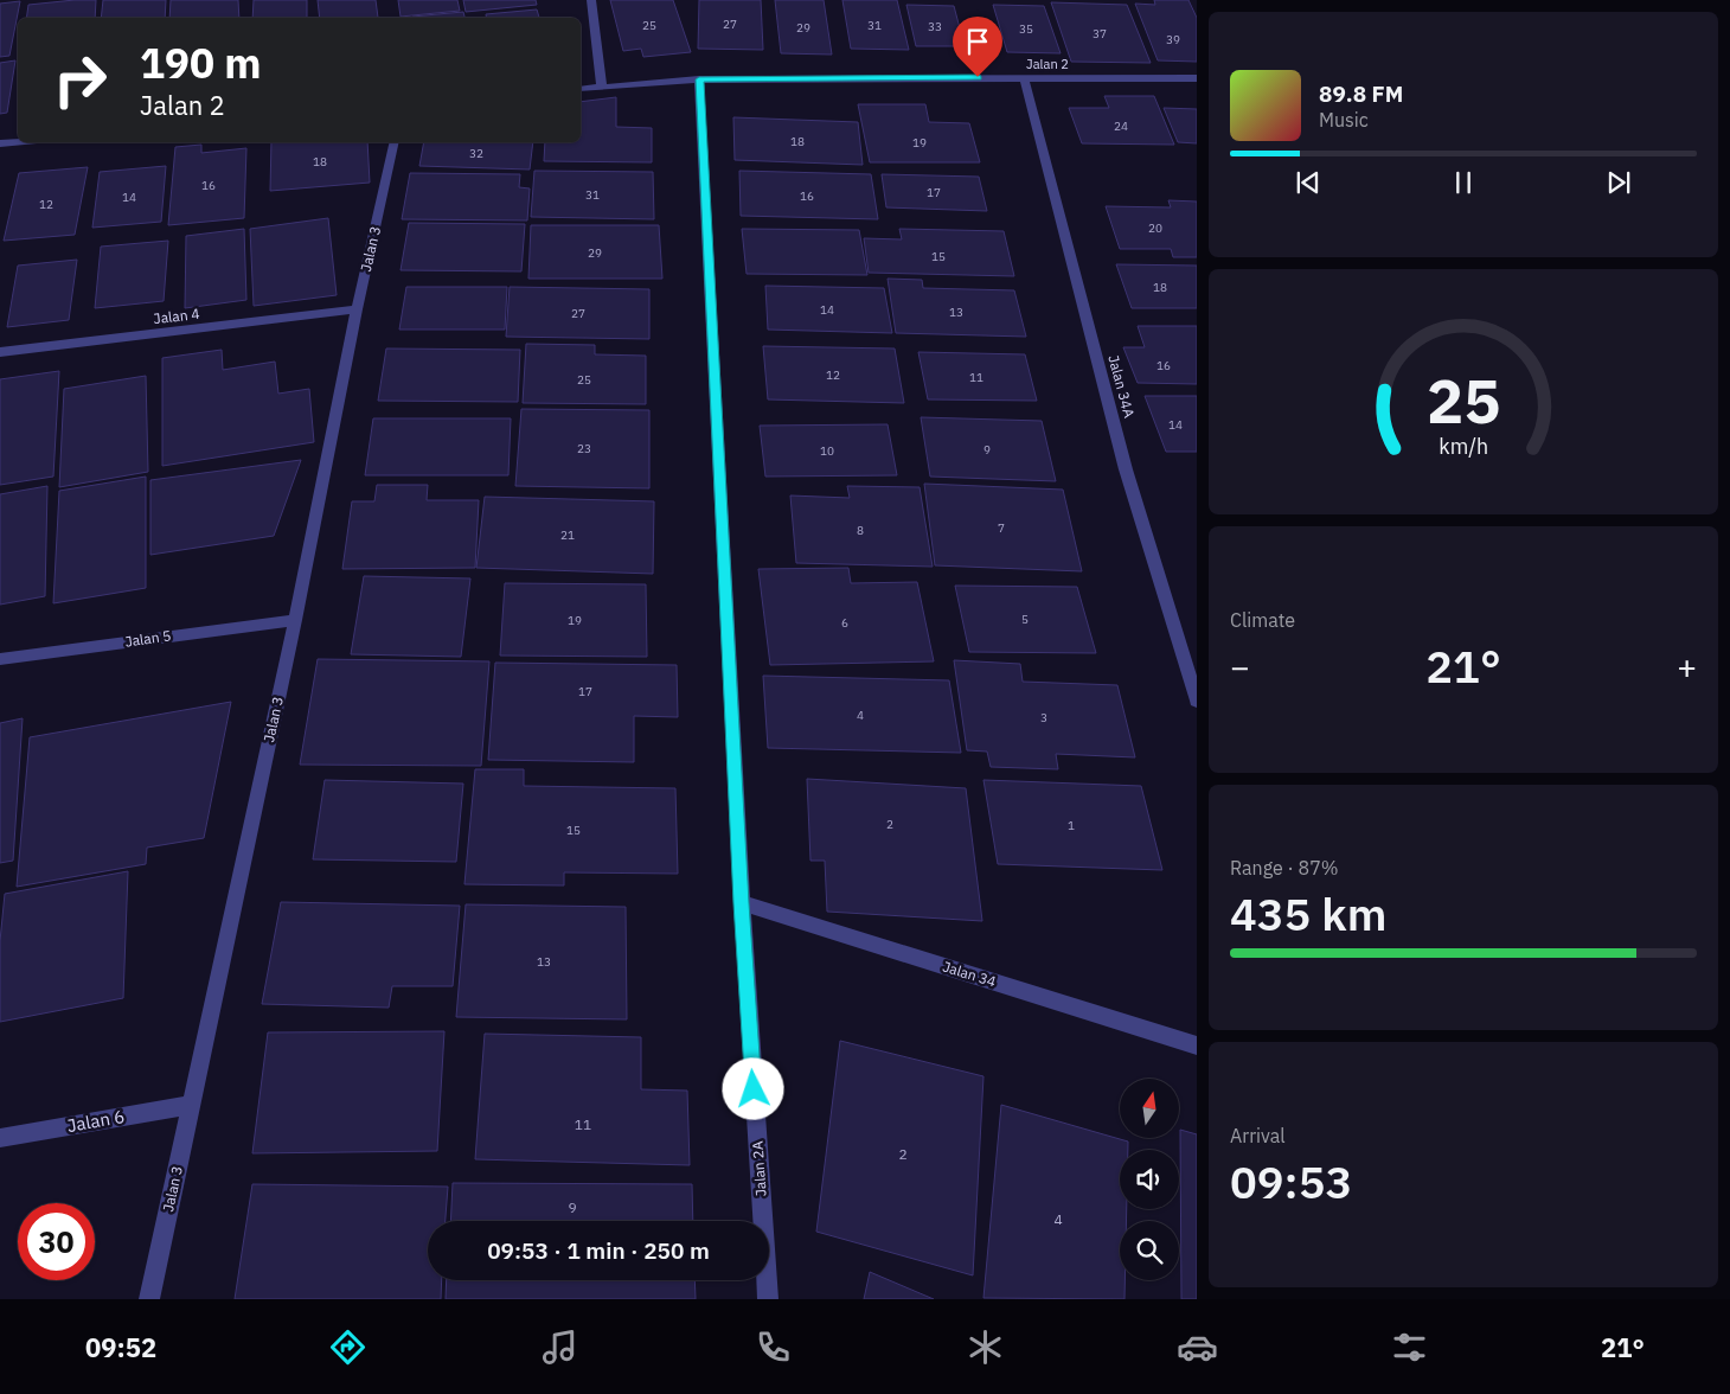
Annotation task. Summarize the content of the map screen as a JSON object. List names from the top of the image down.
{
  "streets": {
    "street": [
      "Jalan 2",
      "Jalan 3",
      "Jalan 4",
      "Jalan 34A",
      "Jalan 5",
      "Jalan 34",
      "Jalan 6",
      "Jalan 2A"
    ]
  },
  "crossings": [
    ["Jalan 2", "Jalan 34A"],
    ["Jalan 2", "Jalan 2A"],
    ["Jalan 3", "Jalan 4"],
    ["Jalan 3", "Jalan 5"],
    ["Jalan 3", "Jalan 6"],
    ["Jalan 34", "Jalan 2A"]
  ],
  "house_numbers": [
    "27",
    "25",
    "31",
    "33",
    "29",
    "35",
    "37",
    "39",
    "24",
    "18",
    "19",
    "32",
    "18",
    "16",
    "17",
    "31",
    "16",
    "14",
    "12",
    "20",
    "29",
    "15",
    "18",
    "14",
    "13",
    "27",
    "16",
    "12",
    "11",
    "25",
    "14",
    "23",
    "9",
    "10",
    "7",
    "8",
    "21",
    "5",
    "19",
    "6",
    "17",
    "4",
    "3",
    "2",
    "1",
    "15",
    "13",
    "11",
    "2",
    "9",
    "4"
  ],
  "north": "top",
  "page": {
    "turn": ["190 m", "Jalan 2"],
    "song": ["89.8 FM", "Music"],
    "tile": [
      "Climate",
      ["Range · 87%", "435 km"],
      ["Arrival", "09:53"]
    ],
    "heat": ["−", "21°", "+"],
    "limit": "30",
    "trip": "09:53 · 1 min · 250 m",
    "tabs": ["09:52", "21°"],
    "gauge": ["25", "km/h"]
  }
}
